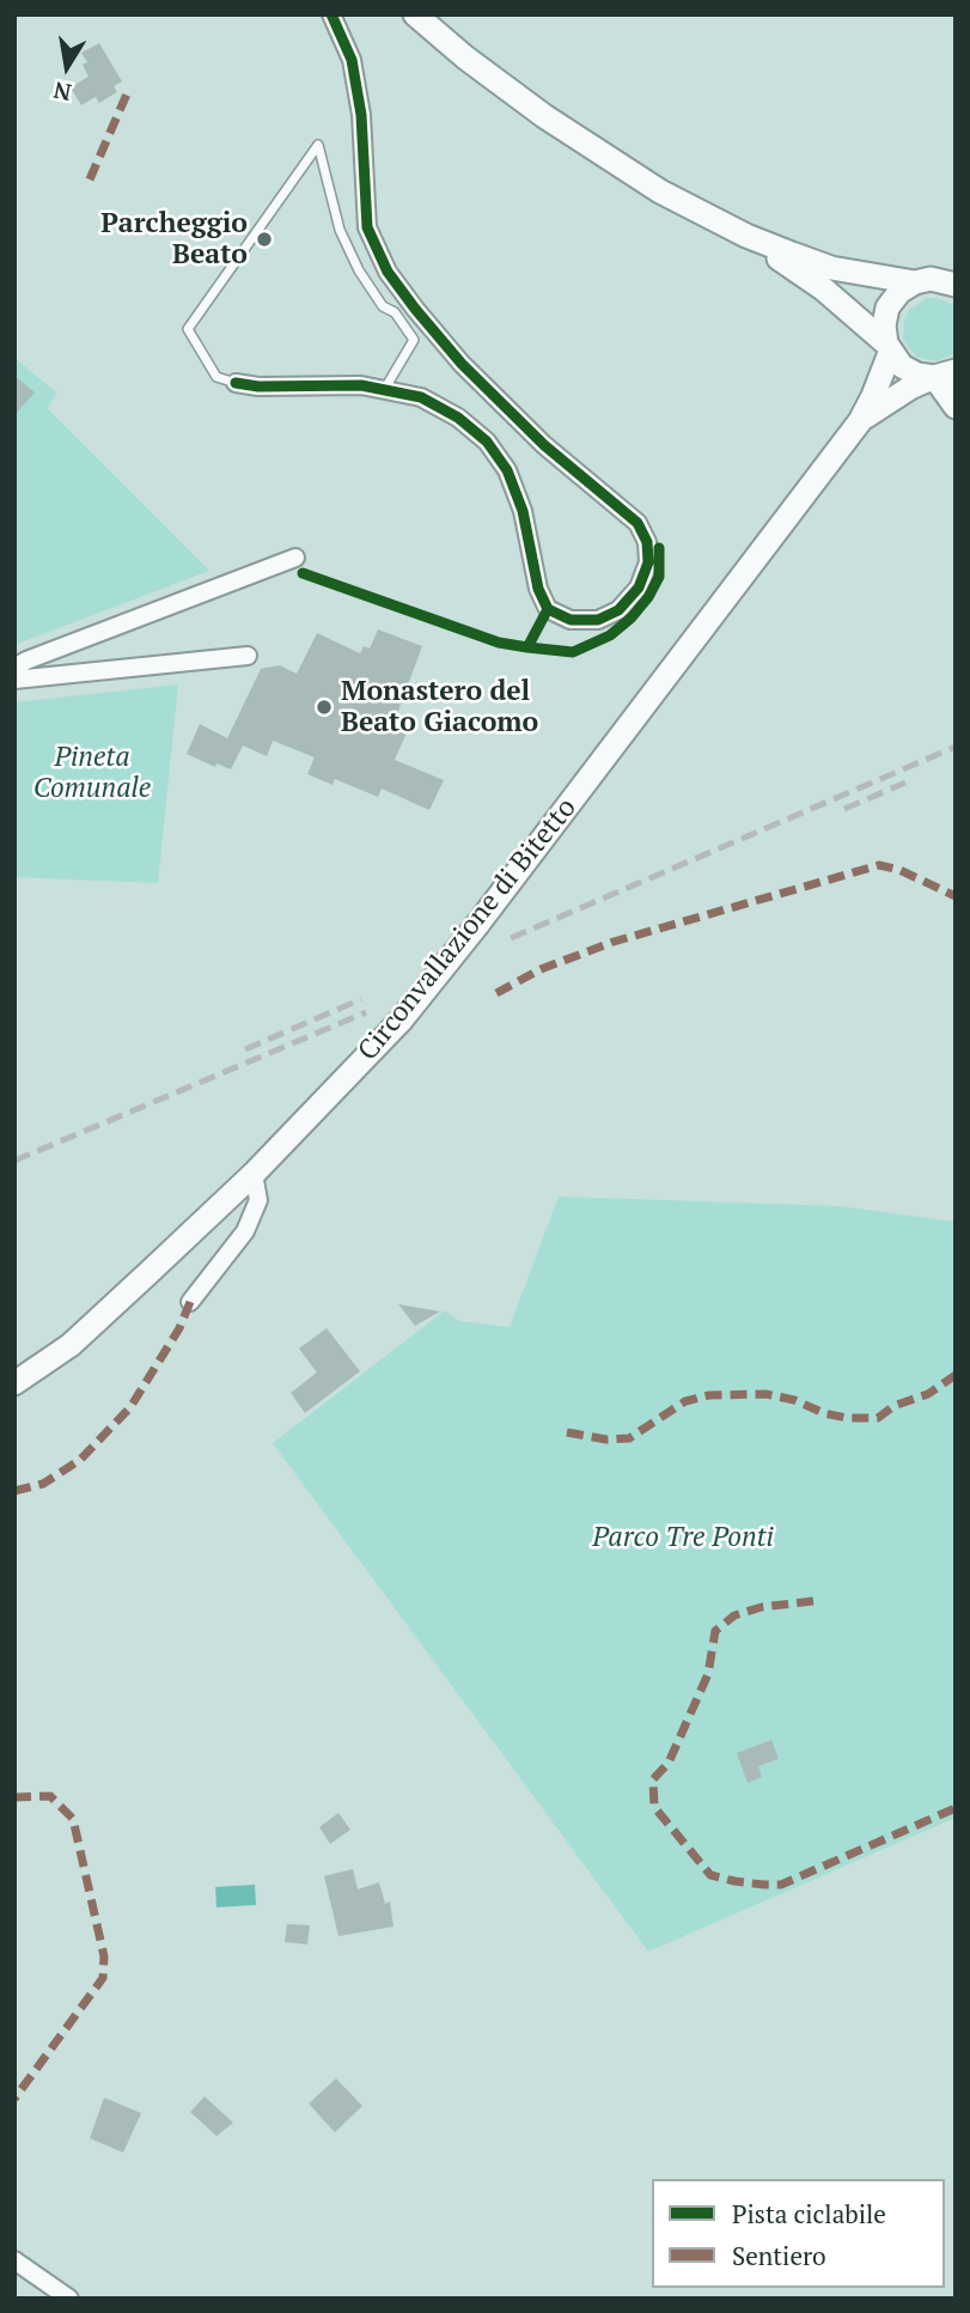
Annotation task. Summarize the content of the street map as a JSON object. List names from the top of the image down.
{
  "streets": {
    "main road": ["Circonvallazione di Bitetto"]
  },
  "parks": ["Pineta Comunale", "Parco Tre Ponti"],
  "places": ["Parcheggio Beato", "Monastero del Beato Giacomo"],
  "legend": ["Pista ciclabile", "Sentiero"],
  "north": "bottom"
}
